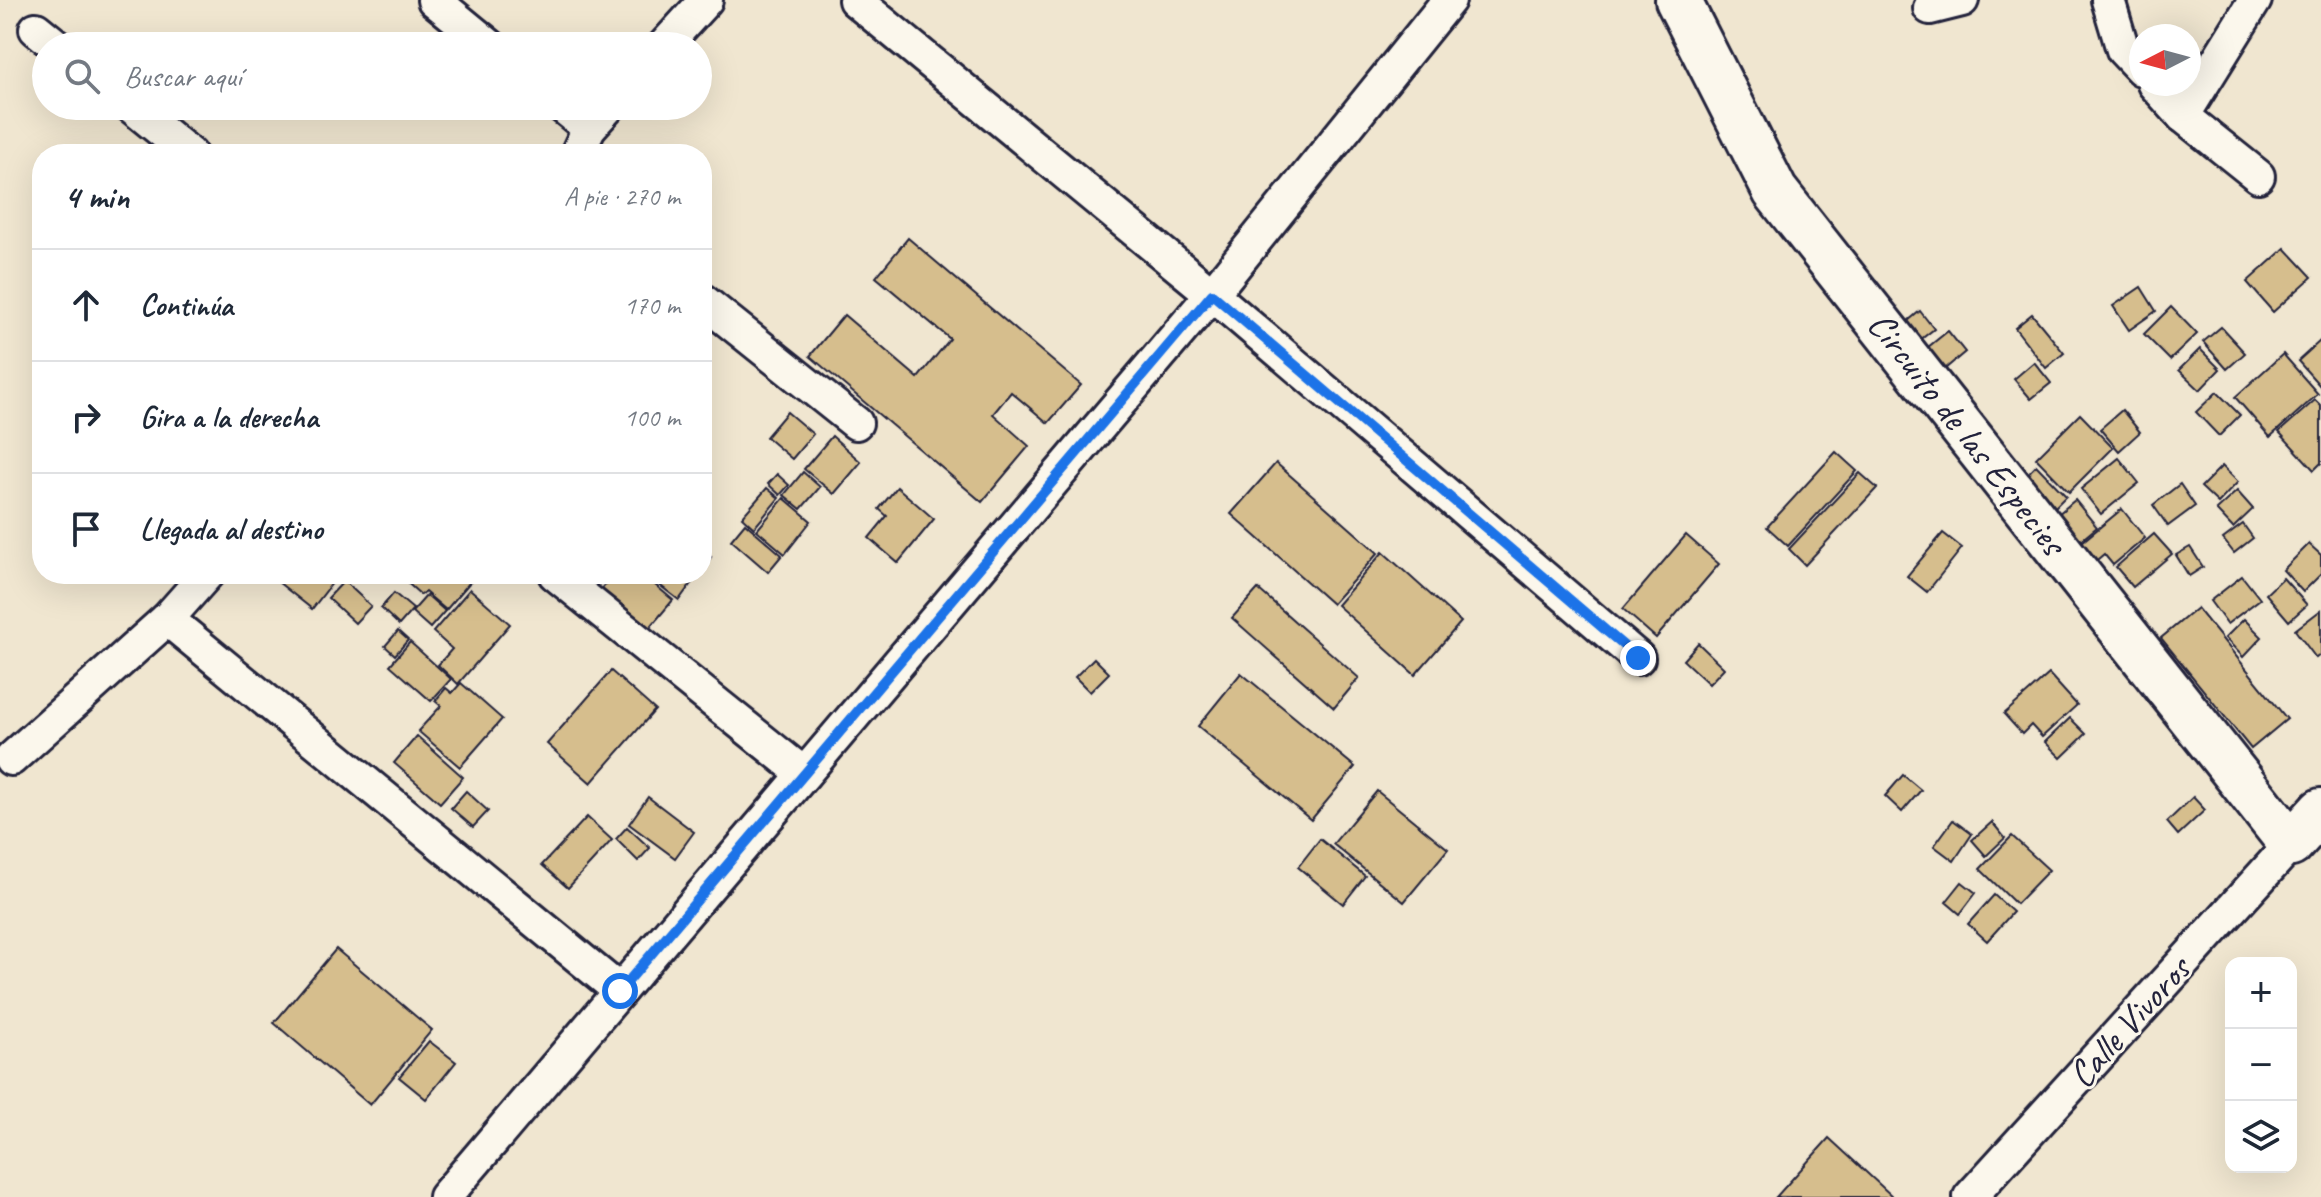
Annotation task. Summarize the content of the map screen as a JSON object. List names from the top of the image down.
{
  "streets": {
    "street": ["Circuito de las Especies", "Calle Vivoros"]
  },
  "crossings": [
    ["Circuito de las Especies", "Calle Vivoros"]
  ],
  "north": "left",
  "page": {
    "search": "Buscar aquí",
    "heading": ["4 min", "A pie · 270 m"],
    "list": [
      ["Continúa", "170 m"],
      ["Gira a la derecha", "100 m"],
      "Llegada al destino"
    ],
    "map_buttons": ["+", "−"]
  }
}
